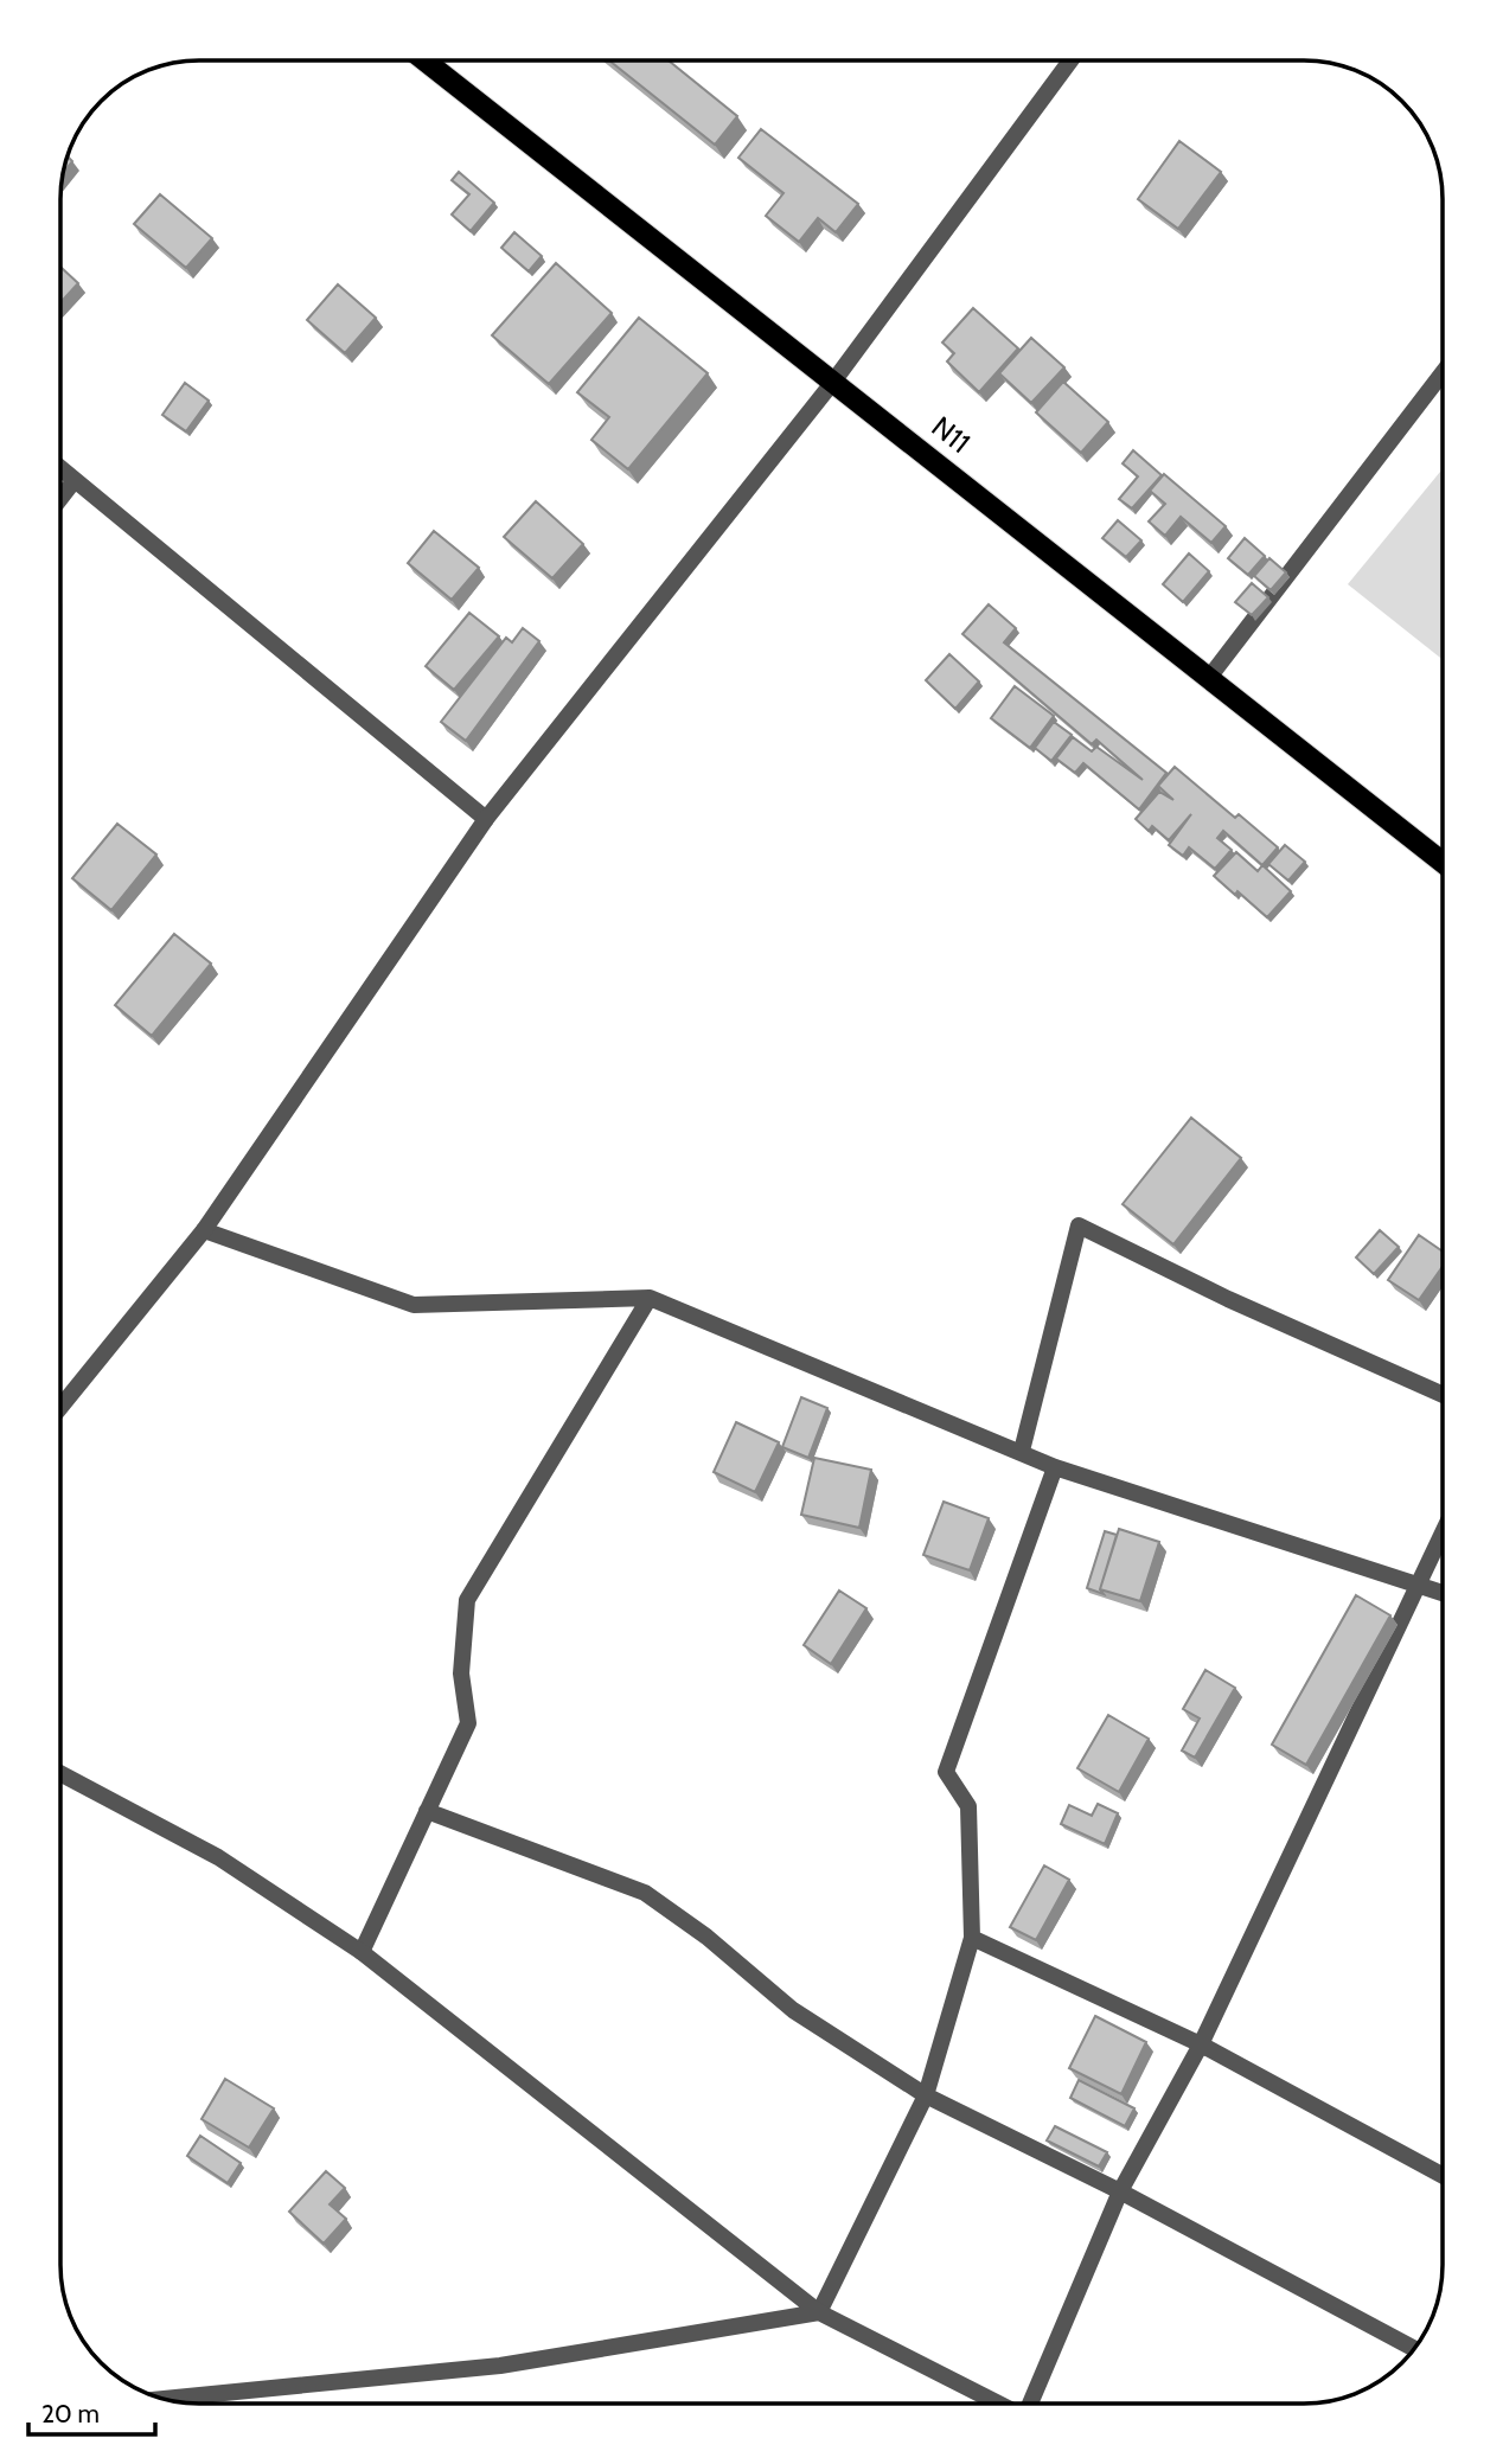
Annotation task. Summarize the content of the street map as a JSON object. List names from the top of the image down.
{
  "streets": {
    "main road": ["N11"]
  },
  "scale_bar": "20 m"
}
